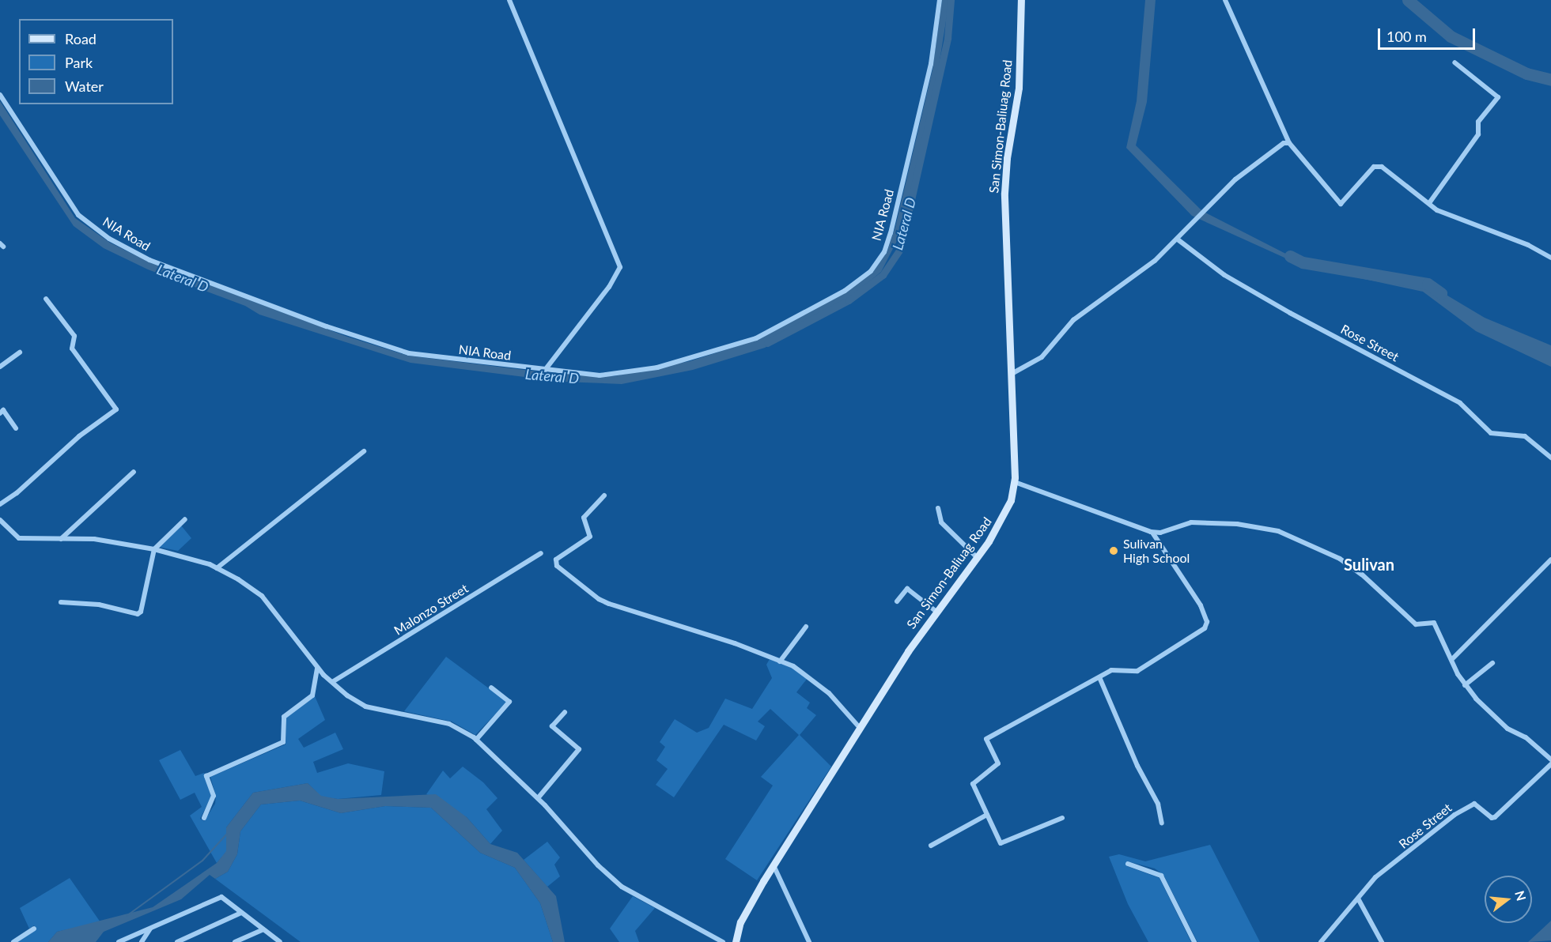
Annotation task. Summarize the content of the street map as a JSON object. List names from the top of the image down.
{
  "streets": {
    "main road": ["San Simon-Baliuag Road"],
    "street": ["NIA Road", "Rose Street", "Malonzo Street"]
  },
  "districts": ["Sulivan"],
  "water": ["Lateral D"],
  "places": ["Sulivan High School"],
  "legend": ["Road", "Park", "Water"],
  "scale_bar": "100 m",
  "north": "right"
}
